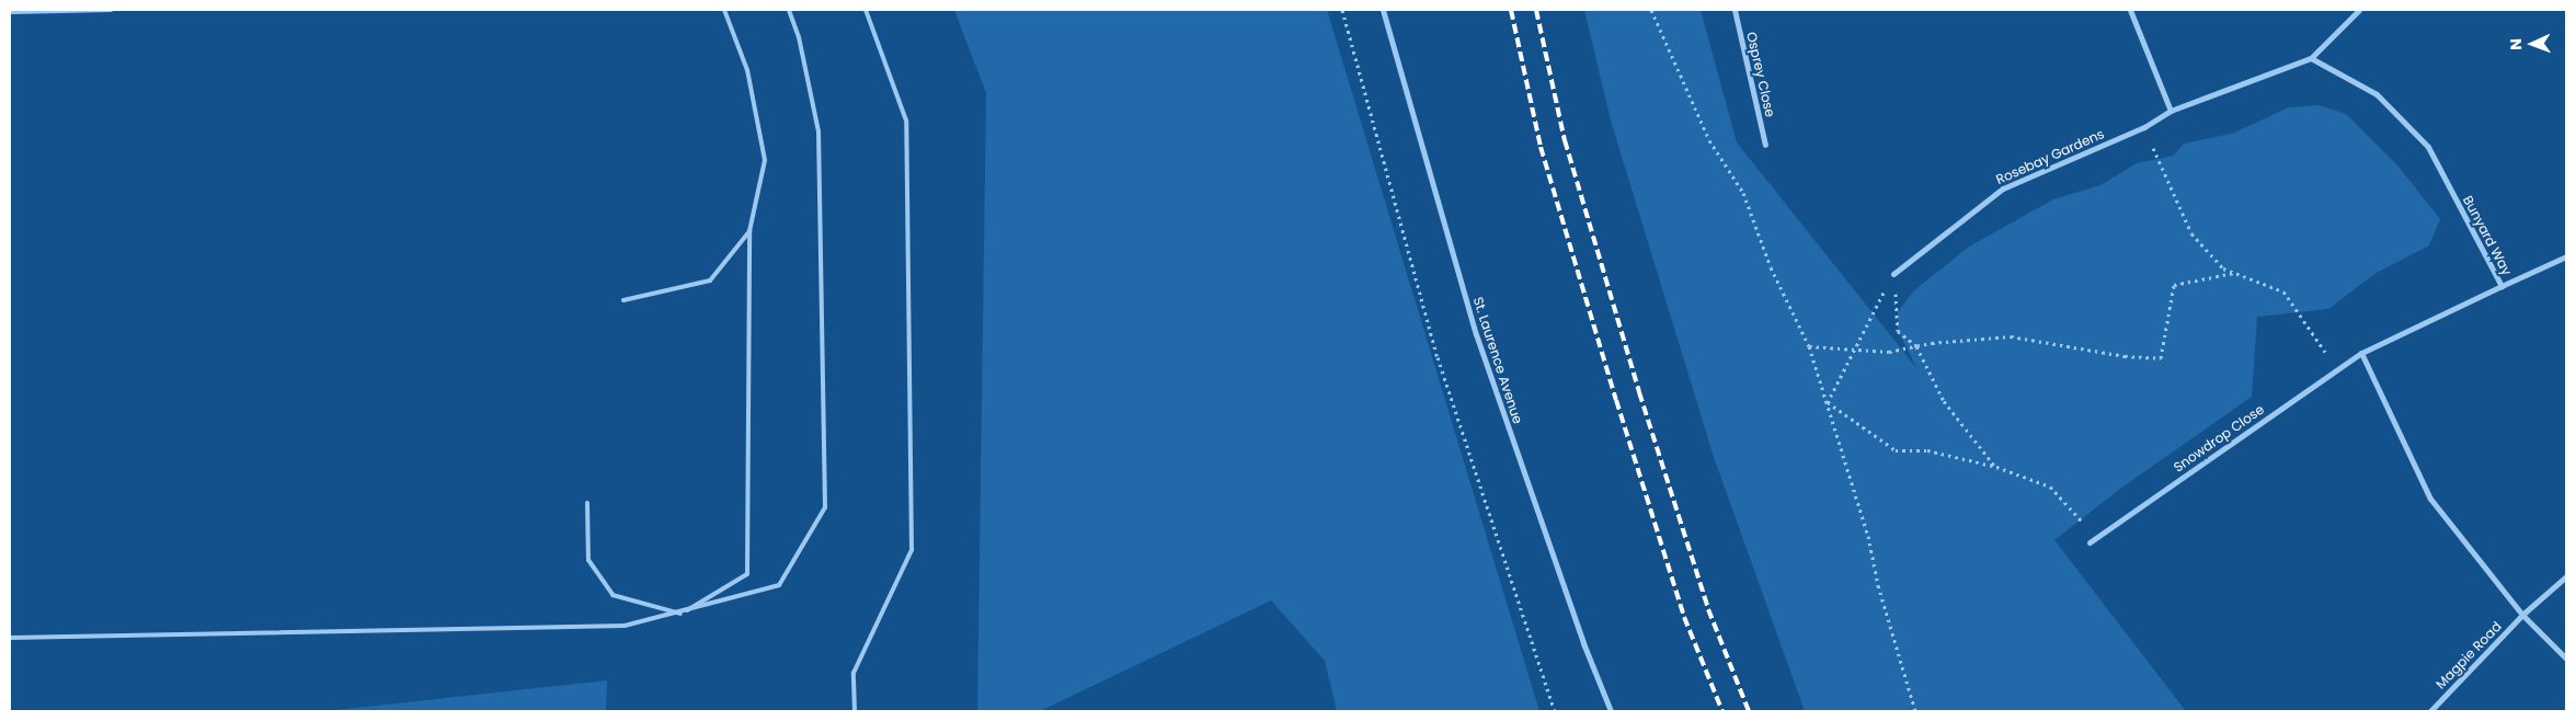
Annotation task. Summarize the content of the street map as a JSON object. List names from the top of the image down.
{
  "streets": {
    "street": [
      "Osprey Close",
      "Rosebay Gardens",
      "Bunyard Way",
      "St. Laurence Avenue",
      "Snowdrop Close",
      "Magpie Road"
    ]
  },
  "crossings": [
    ["Bunyard Way", "Snowdrop Close"]
  ],
  "north": "left"
}
